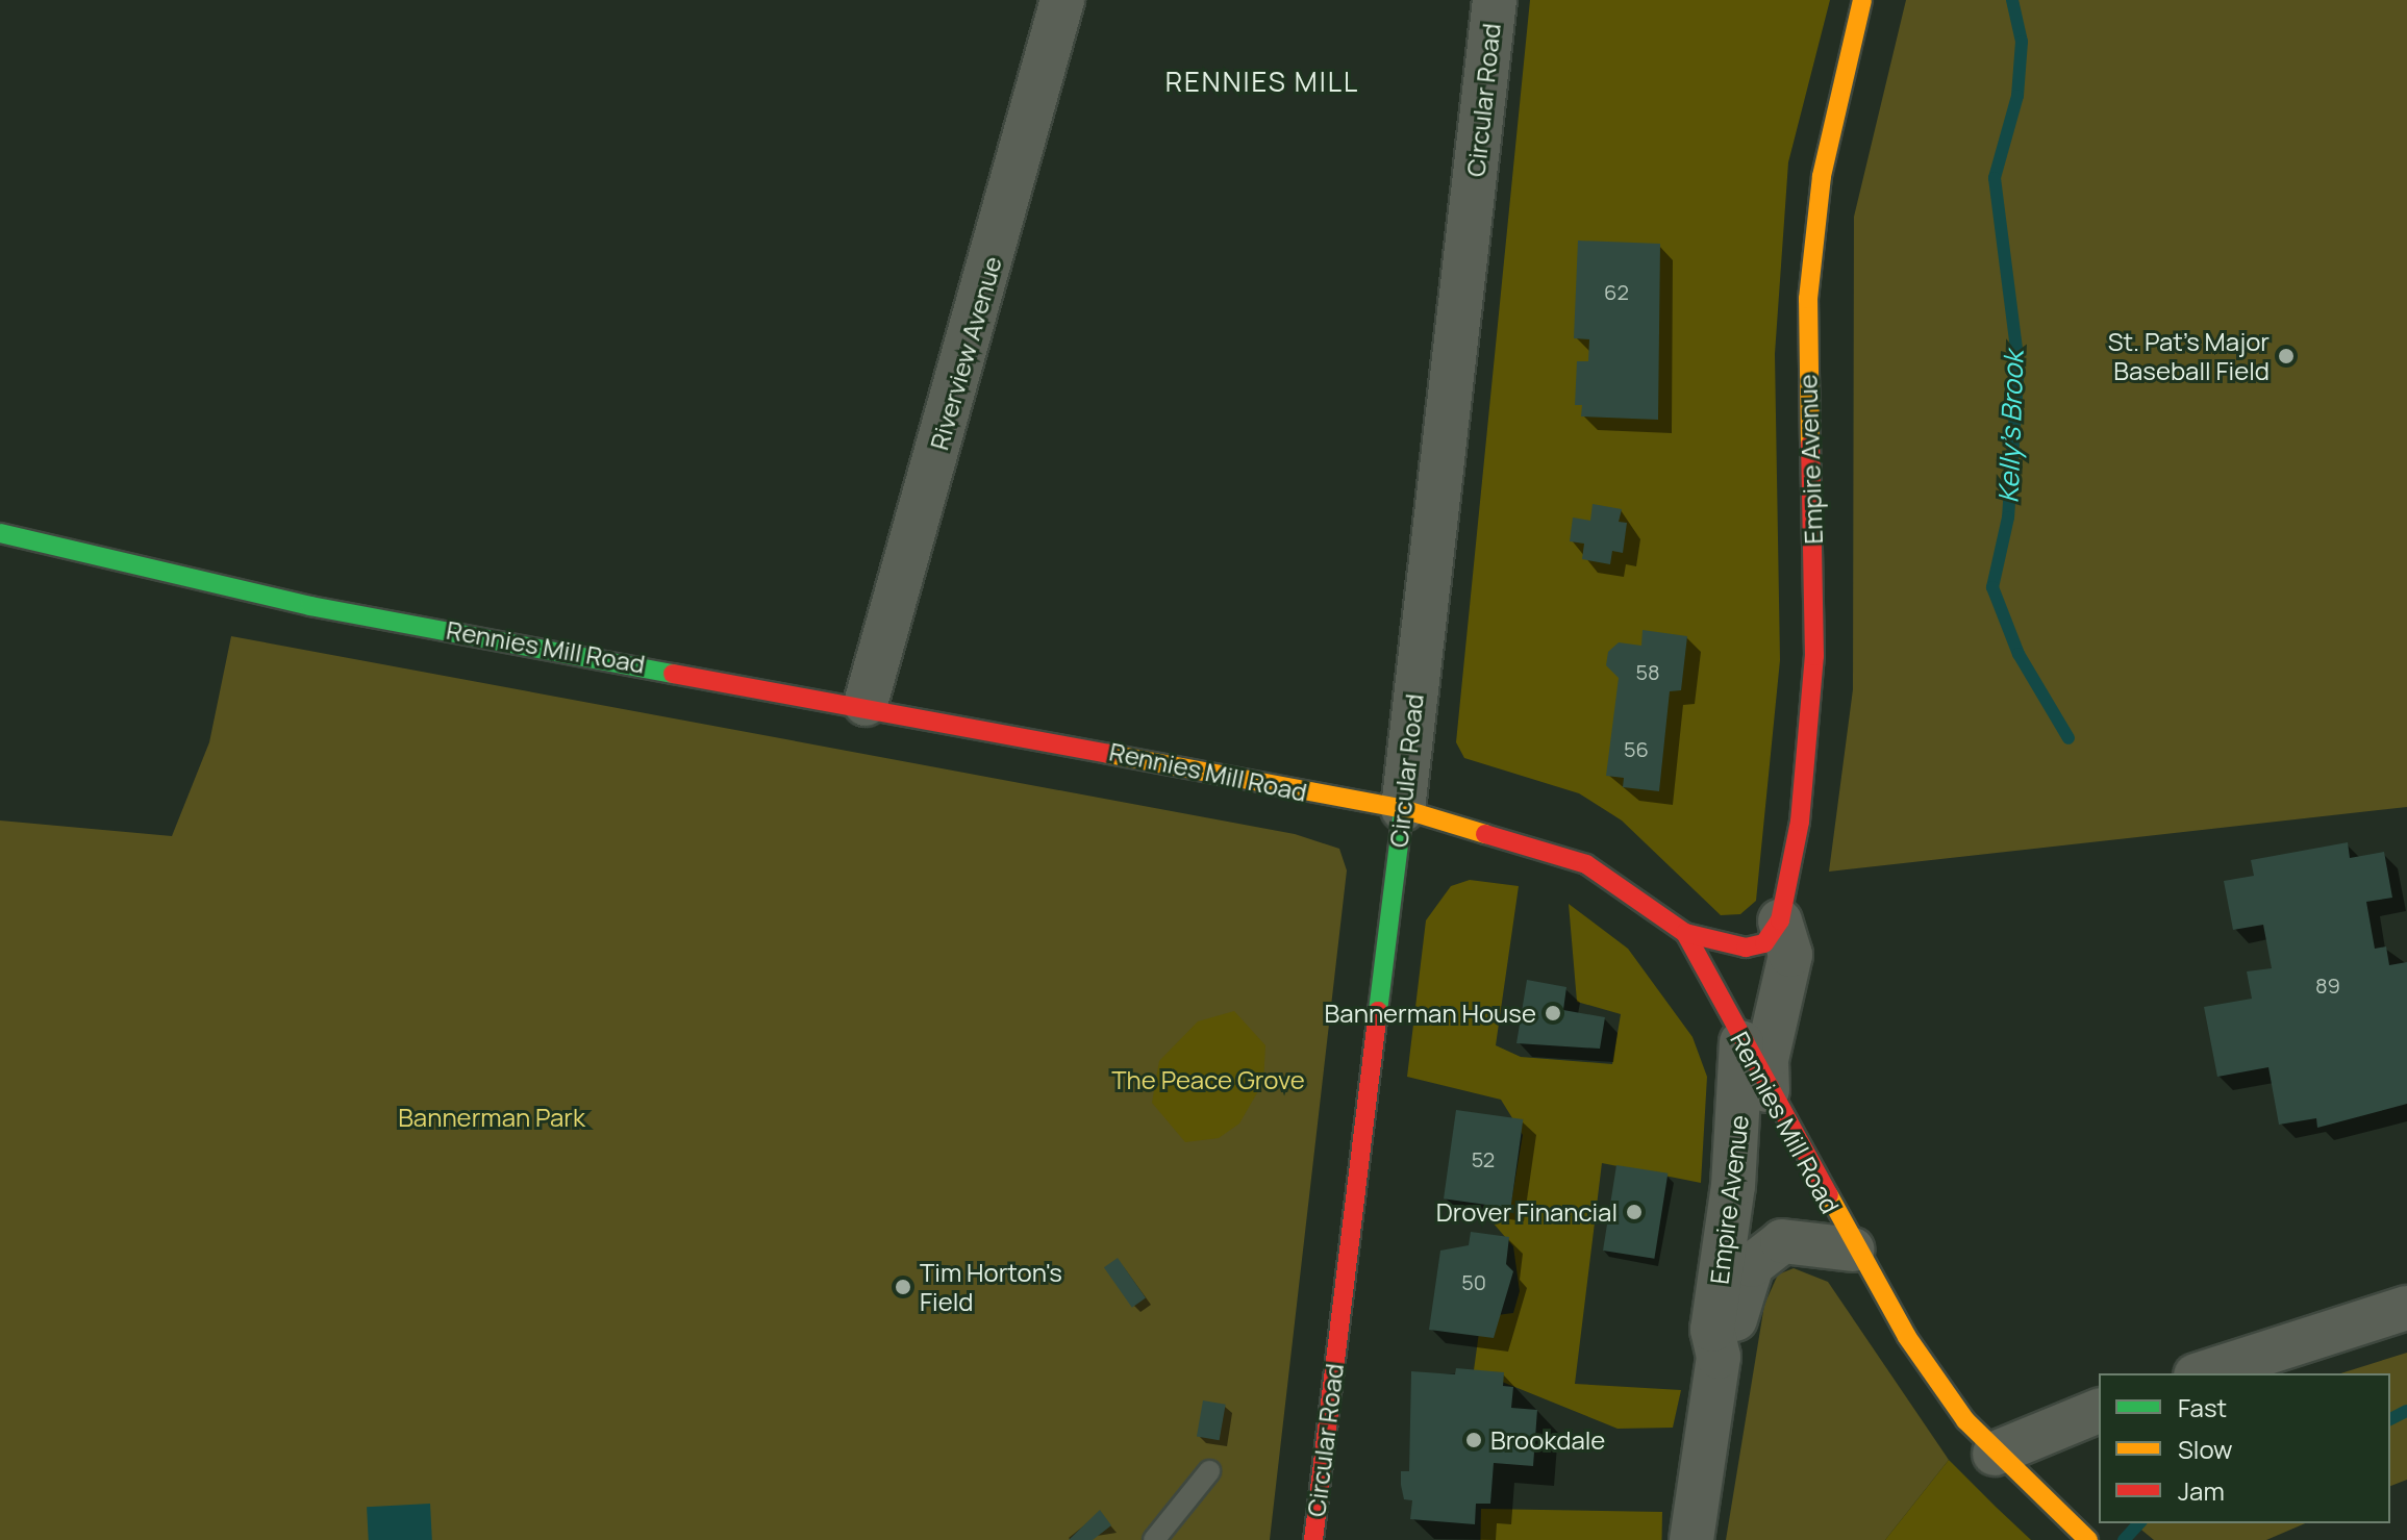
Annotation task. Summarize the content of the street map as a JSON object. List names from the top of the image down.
{
  "streets": {
    "main road": ["Circular Road", "Empire Avenue", "Rennies Mill Road"],
    "street": ["Riverview Avenue"]
  },
  "crossings": [
    ["Circular Road", "Rennies Mill Road"],
    ["Riverview Avenue", "Rennies Mill Road"],
    ["Empire Avenue", "Rennies Mill Road"]
  ],
  "districts": ["RENNIES MILL"],
  "water": ["Kelly's Brook"],
  "parks": ["The Peace Grove", "Bannerman Park"],
  "places": [
    "St. Pat's Major Baseball Field",
    "Bannerman House",
    "Drover Financial",
    "Tim Horton's Field",
    "Brookdale"
  ],
  "house_numbers": [
    "62",
    "58",
    "56",
    "89",
    "52",
    "50"
  ],
  "legend": ["Fast", "Slow", "Jam"]
}
